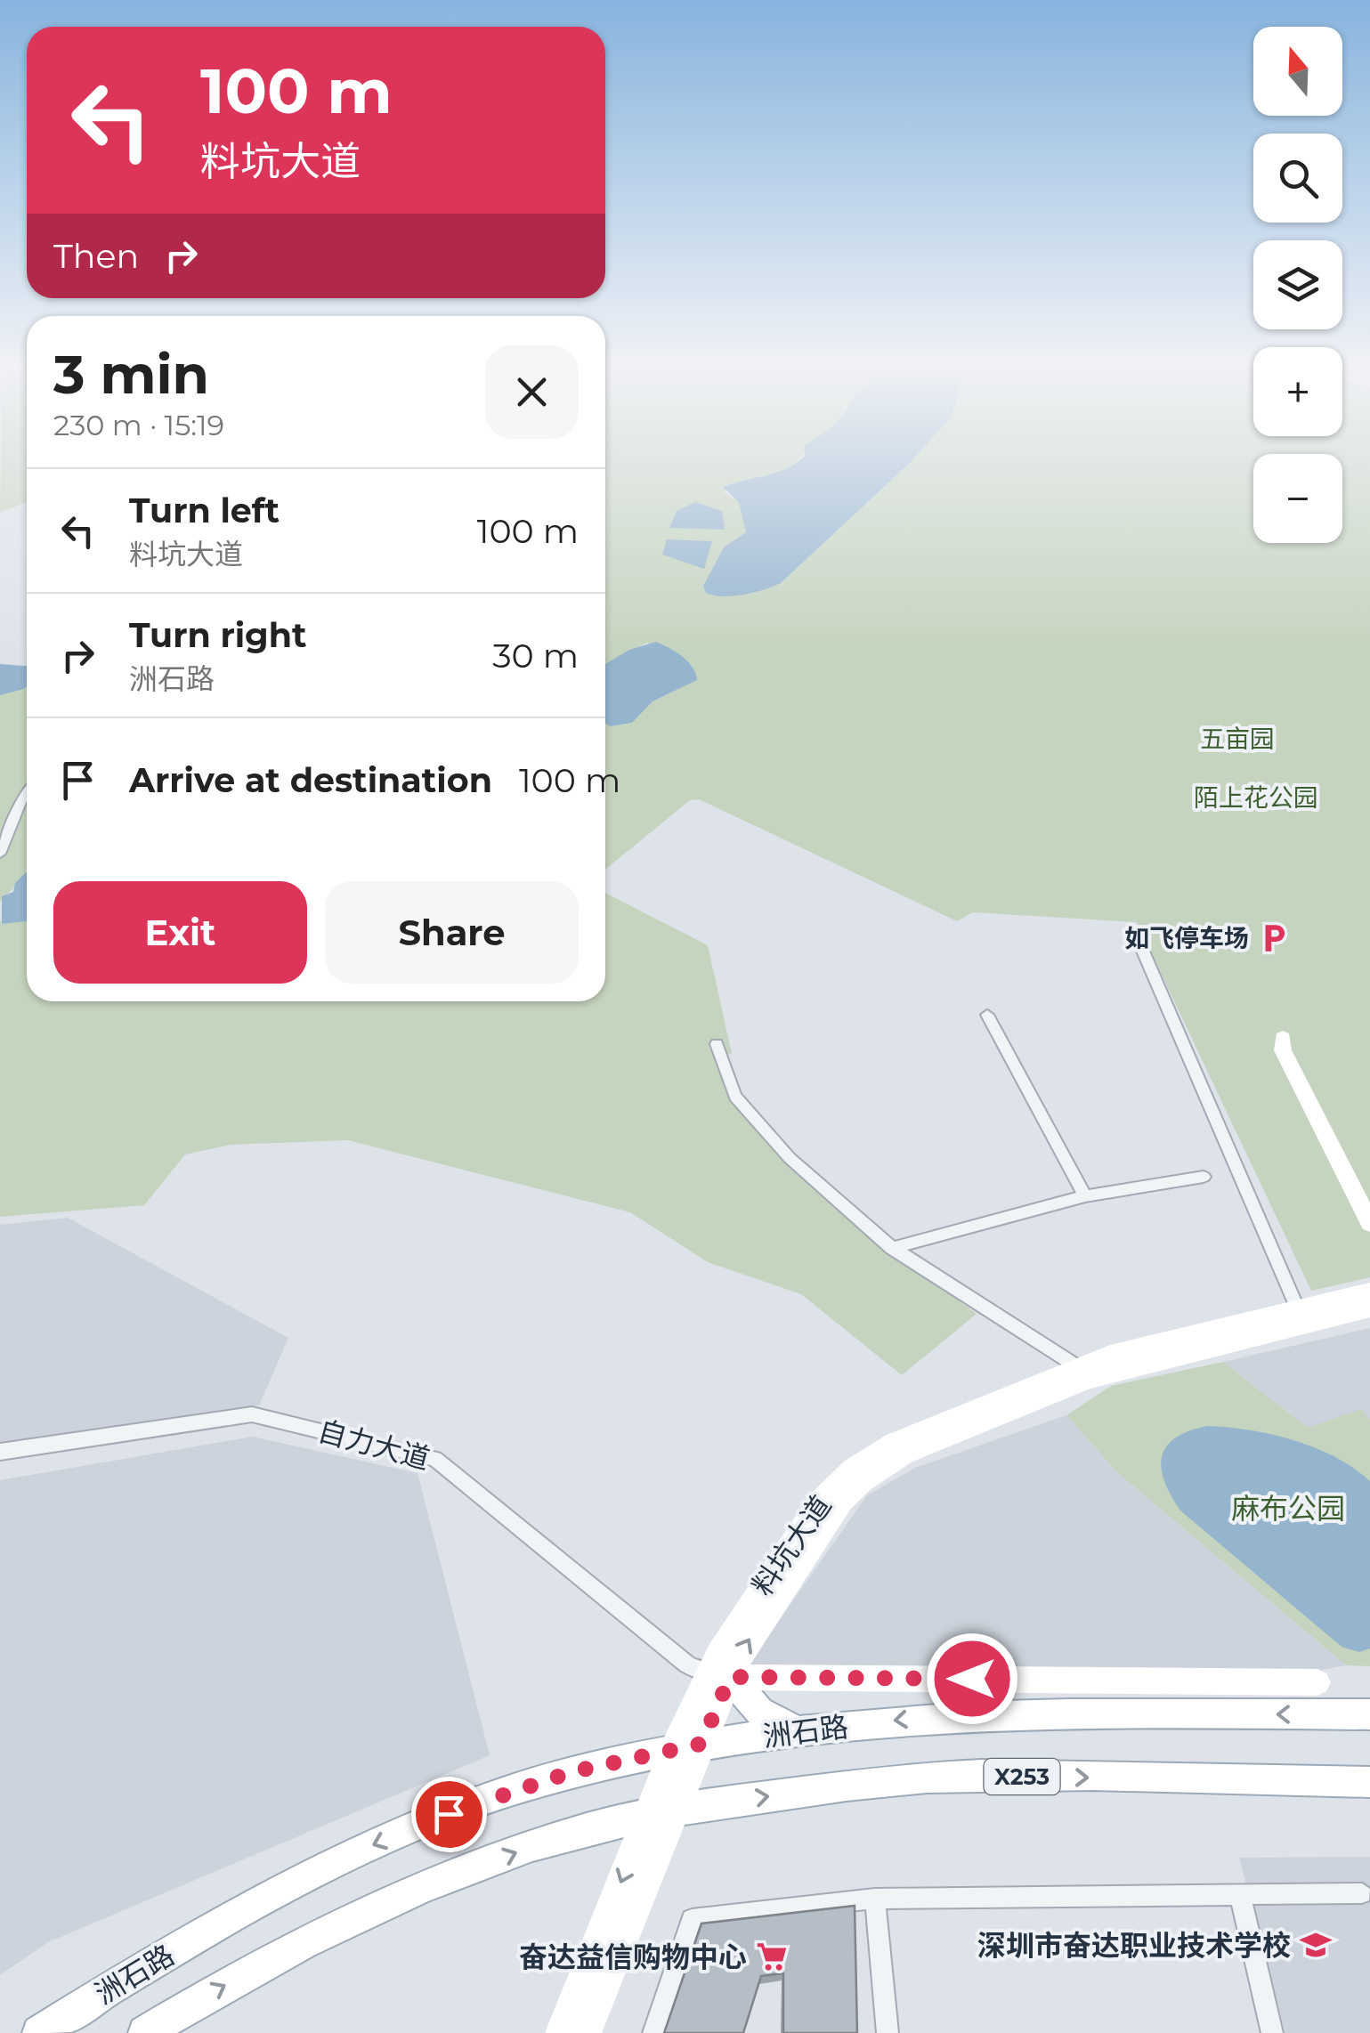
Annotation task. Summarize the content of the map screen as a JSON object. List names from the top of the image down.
{
  "streets": {
    "main road": ["洲石路", "X253"],
    "street": ["自力大道", "料坑大道"]
  },
  "crossings": [
    ["自力大道", "料坑大道"],
    ["料坑大道", "洲石路"],
    ["料坑大道", "X253"]
  ],
  "parks": ["五亩园", "陌上花公园", "麻布公园"],
  "places": {
    "parking": ["如飞停车场"],
    "school or university": ["深圳市奋达职业技术学校"],
    "supermarket": ["奋达益信购物中心"]
  },
  "north": "top",
  "page": {
    "map_buttons": ["+", "−"],
    "turn": ["100 m", "料坑大道"],
    "then": "Then",
    "heading": ["3 min", "230 m · 15:19"],
    "list": [
      {
        "name": "Turn left",
        "note": "料坑大道",
        "value": "100 m"
      },
      {
        "name": "Turn right",
        "note": "洲石路",
        "value": "30 m"
      },
      {
        "name": "Arrive at destination",
        "value": "100 m"
      }
    ],
    "buttons": ["Exit", "Share"]
  }
}
